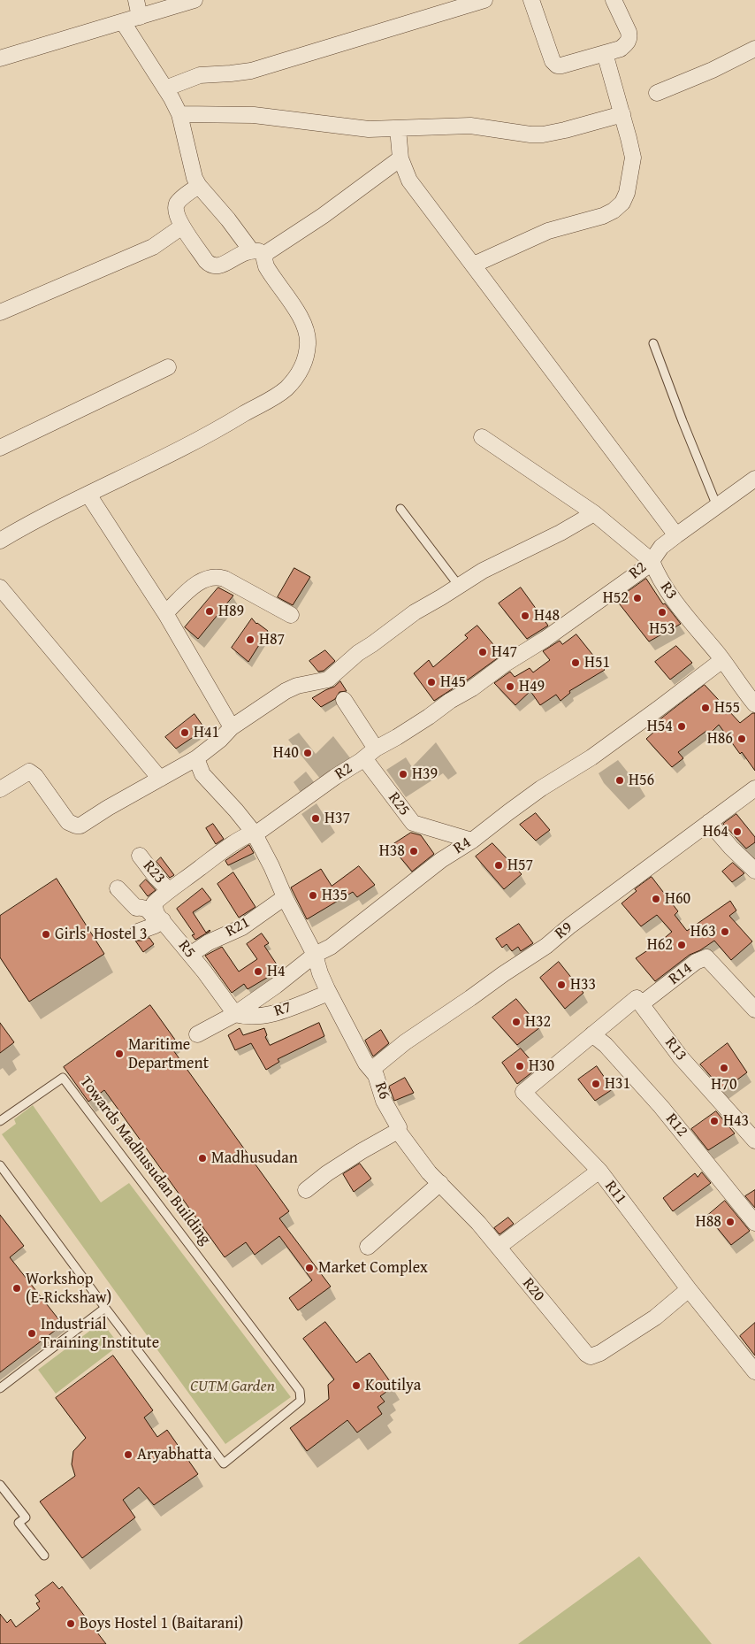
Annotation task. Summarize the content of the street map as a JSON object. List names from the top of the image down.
{
  "streets": {
    "street": [
      "R2",
      "R3",
      "R25",
      "R4",
      "R23",
      "R21",
      "R9",
      "R5",
      "R14",
      "R7",
      "R13",
      "R6",
      "R12",
      "R11",
      "R20"
    ],
    "lane": ["Towards Madhusudan Building"]
  },
  "crossings": [
    ["R2", "R3"],
    ["R2", "R25"],
    ["R3", "R4"],
    ["R25", "R4"],
    ["R4", "R6"],
    ["R21", "R5"],
    ["R9", "R6"],
    ["R5", "R7"],
    ["R14", "R13"],
    ["R7", "R6"],
    ["R6", "R20"],
    ["R12", "R11"],
    ["R11", "R20"]
  ],
  "parks": ["CUTM Garden"],
  "places": [
    "H52",
    "H89",
    "H53",
    "H48",
    "H87",
    "H47",
    "H51",
    "H45",
    "H49",
    "H55",
    "H54",
    "H41",
    "H86",
    "H40",
    "H39",
    "H56",
    "H37",
    "H64",
    "H38",
    "H57",
    "H35",
    "H60",
    "H63",
    "Girls' Hostel 3",
    "H62",
    "H4",
    "H33",
    "H32",
    "Maritime Department",
    "H30",
    "H70",
    "H31",
    "H43",
    "Madhusudan",
    "H88",
    "Market Complex",
    "Workshop (E-Rickshaw)",
    "Industrial Training Institute",
    "Koutilya",
    "Aryabhatta",
    "Boys Hostel 1 (Baitarani)"
  ]
}
